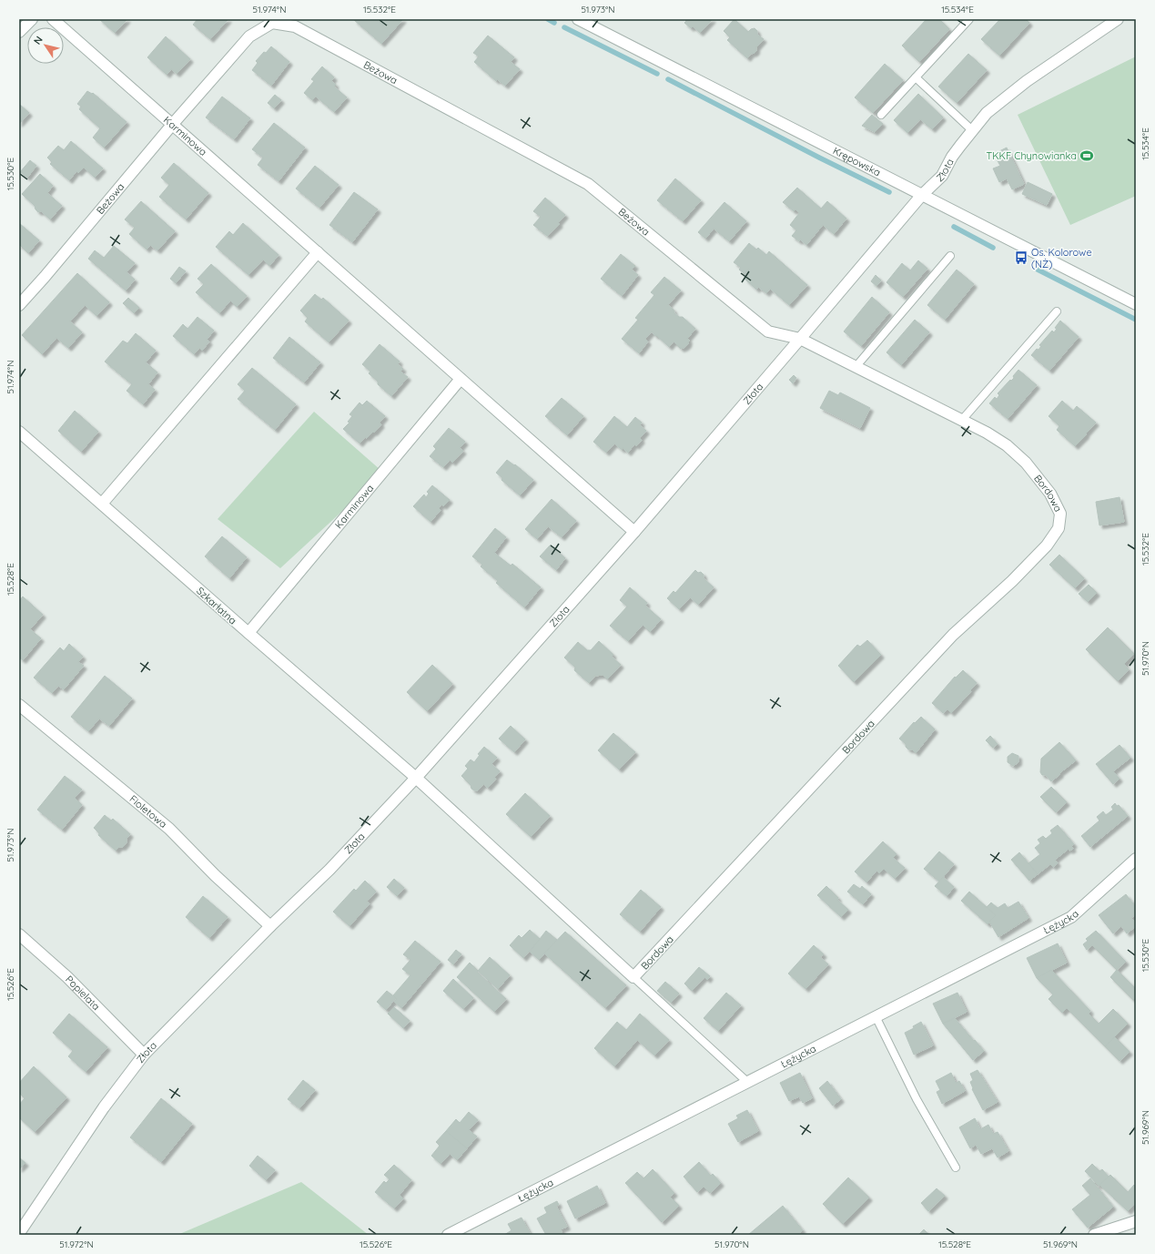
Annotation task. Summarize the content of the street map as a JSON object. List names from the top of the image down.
{
  "streets": {
    "street": [
      "Beżowa",
      "Karminowa",
      "Krępowska",
      "Złota",
      "Bordowa",
      "Szkarłatna",
      "Fioletowa",
      "Łężycka",
      "Popielata"
    ]
  },
  "crossings": [
    ["Beżowa", "Karminowa"],
    ["Beżowa", "Złota"],
    ["Beżowa", "Bordowa"],
    ["Karminowa", "Złota"],
    ["Karminowa", "Szkarłatna"],
    ["Krępowska", "Złota"],
    ["Złota", "Bordowa"],
    ["Złota", "Szkarłatna"],
    ["Złota", "Fioletowa"],
    ["Złota", "Popielata"],
    ["Bordowa", "Szkarłatna"]
  ],
  "places": {
    "sports": ["TKKF Chynowianka"],
    "bus stop": ["Os. Kolorowe (NŻ)"]
  },
  "north": "top left",
  "coordinates": [
    "51.974°N",
    "15.532°E",
    "51.973°N",
    "15.534°E",
    "15.530°E",
    "15.528°E",
    "51.970°N",
    "15.526°E",
    "51.969°N",
    "51.972°N"
  ]
}
